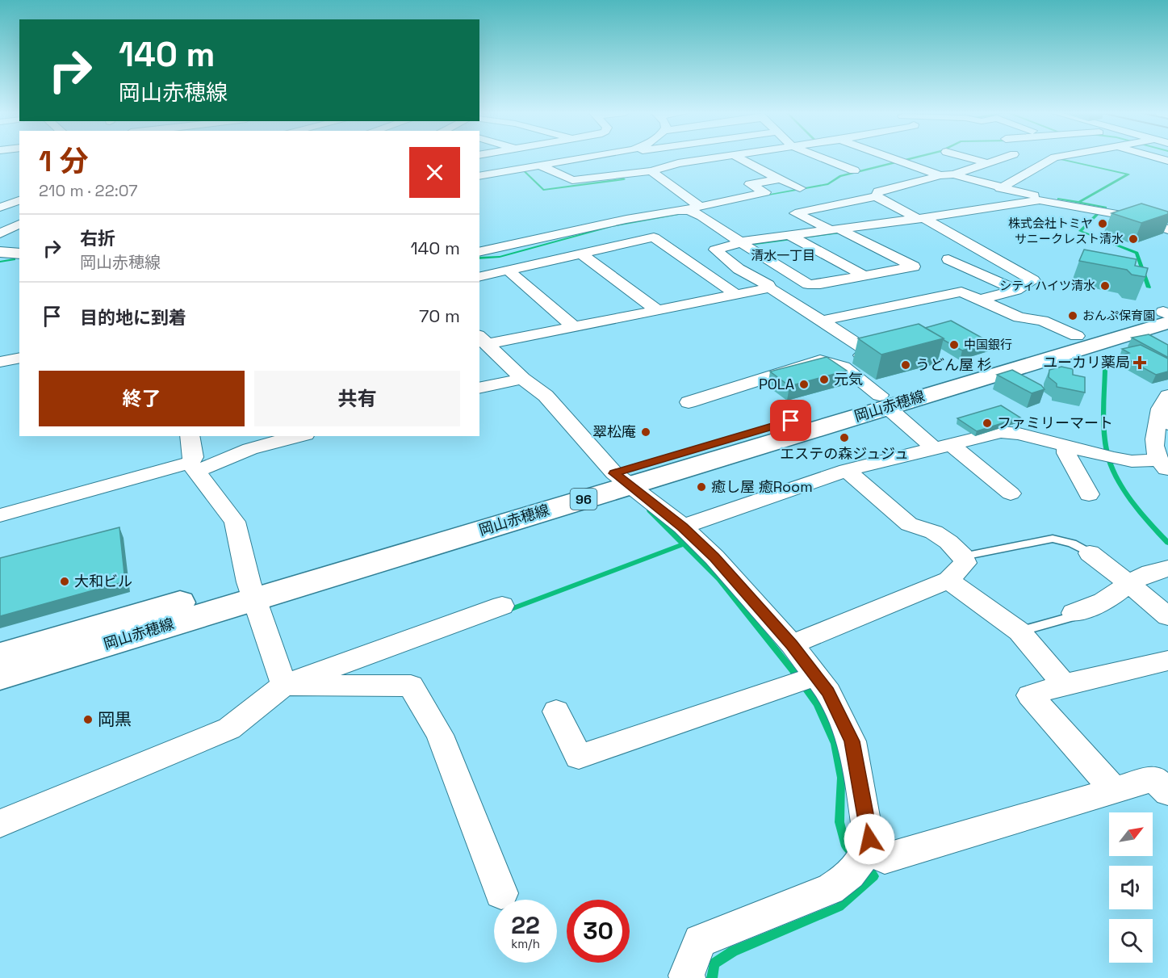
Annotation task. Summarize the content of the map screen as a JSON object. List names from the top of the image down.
{
  "streets": {
    "main road": ["岡山赤穂線", "96"]
  },
  "districts": ["清水一丁目"],
  "places": {
    "other": [
      "株式会社トミヤ",
      "サニークレスト清水",
      "シティハイツ清水",
      "おんぷ保育園",
      "中国銀行",
      "うどん屋 杉",
      "元気",
      "POLA",
      "ファミリーマート",
      "翠松庵",
      "エステの森ジュジュ",
      "癒し屋 癒Room",
      "大和ビル",
      "岡黒"
    ],
    "health": ["ユーカリ薬局"]
  },
  "north": "top right",
  "page": {
    "turn": ["140 m", "岡山赤穂線"],
    "heading": ["1 分", "210 m · 22:07"],
    "list": [
      {
        "name": "右折",
        "note": "岡山赤穂線",
        "value": "140 m"
      },
      {
        "name": "目的地に到着",
        "value": "70 m"
      }
    ],
    "buttons": ["終了", "共有"],
    "speed": "22 km/h",
    "limit": "30"
  }
}
